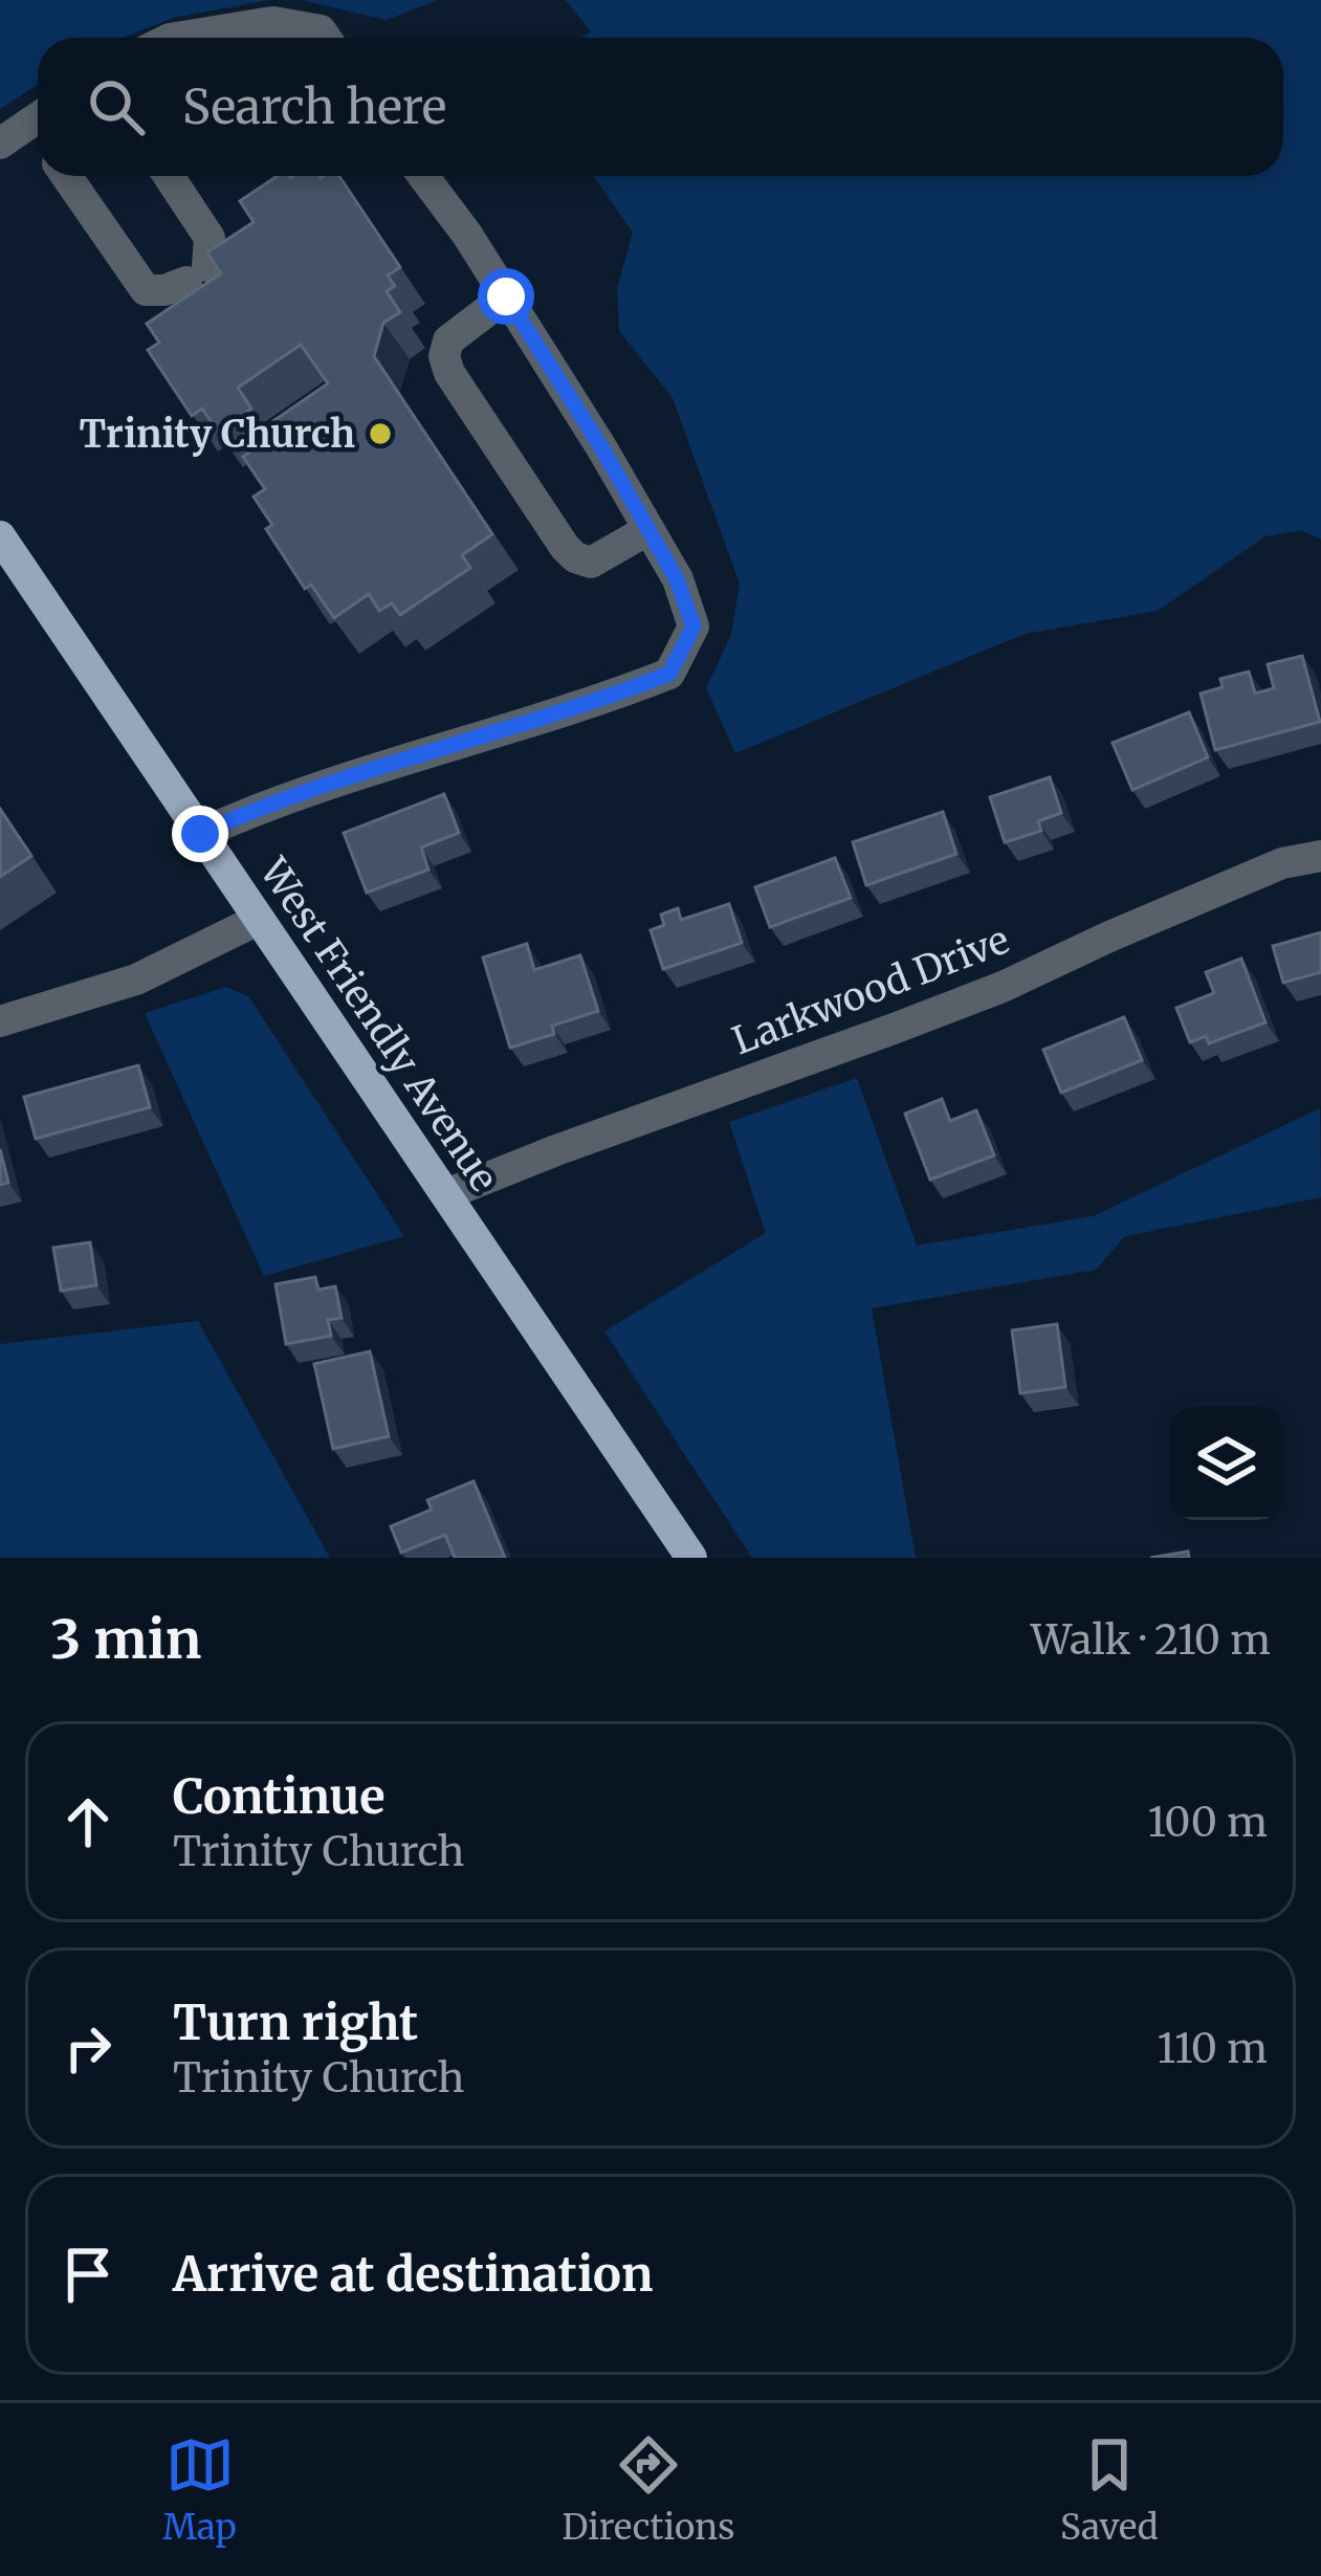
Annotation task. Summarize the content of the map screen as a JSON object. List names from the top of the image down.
{
  "streets": {
    "main road": ["West Friendly Avenue"],
    "street": ["Larkwood Drive"]
  },
  "crossings": [
    ["Larkwood Drive", "West Friendly Avenue"]
  ],
  "places": ["Trinity Church"],
  "page": {
    "search": "Search here",
    "heading": ["3 min", "Walk · 210 m"],
    "list": [
      ["Continue", "Trinity Church", "100 m"],
      ["Turn right", "Trinity Church", "110 m"],
      "Arrive at destination"
    ],
    "nav": ["Map", "Directions", "Saved"]
  }
}
